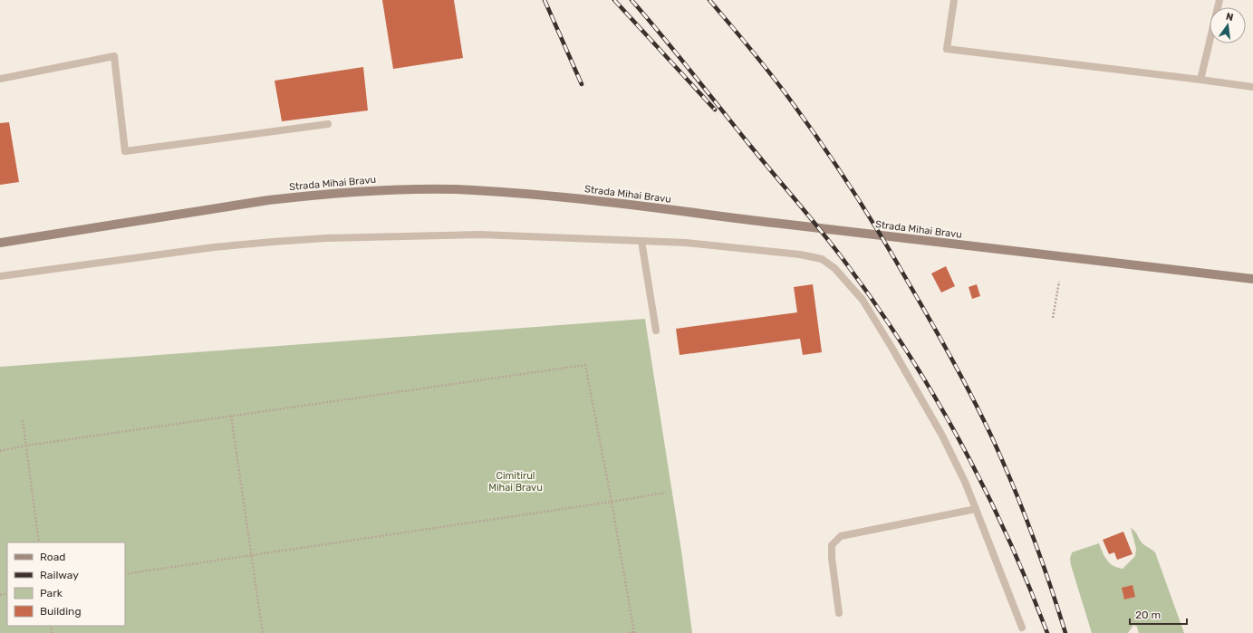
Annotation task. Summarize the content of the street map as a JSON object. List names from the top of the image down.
{
  "streets": {
    "main road": ["Strada Mihai Bravu"]
  },
  "parks": ["Cimitirul Mihai Bravu"],
  "legend": [
    "Road",
    "Railway",
    "Park",
    "Building"
  ],
  "scale_bar": "20 m",
  "north": "top"
}
